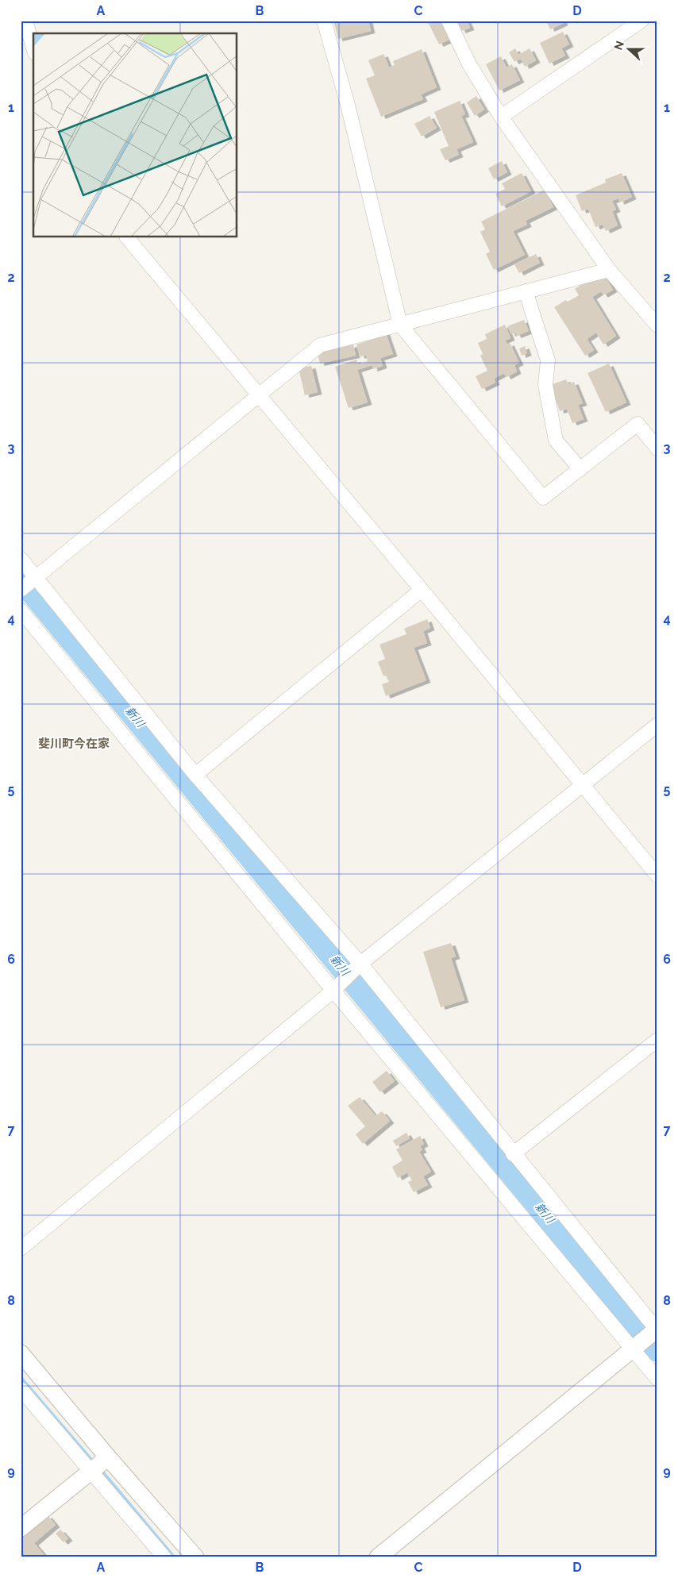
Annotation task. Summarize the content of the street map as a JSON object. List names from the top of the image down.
{
  "districts": ["斐川町今在家"],
  "water": ["新川"],
  "north": "left",
  "grid": {
    "columns": [
      "A",
      "B",
      "C",
      "D"
    ],
    "rows": [
      "1",
      "2",
      "3",
      "4",
      "5",
      "6",
      "7",
      "8",
      "9"
    ]
  }
}
